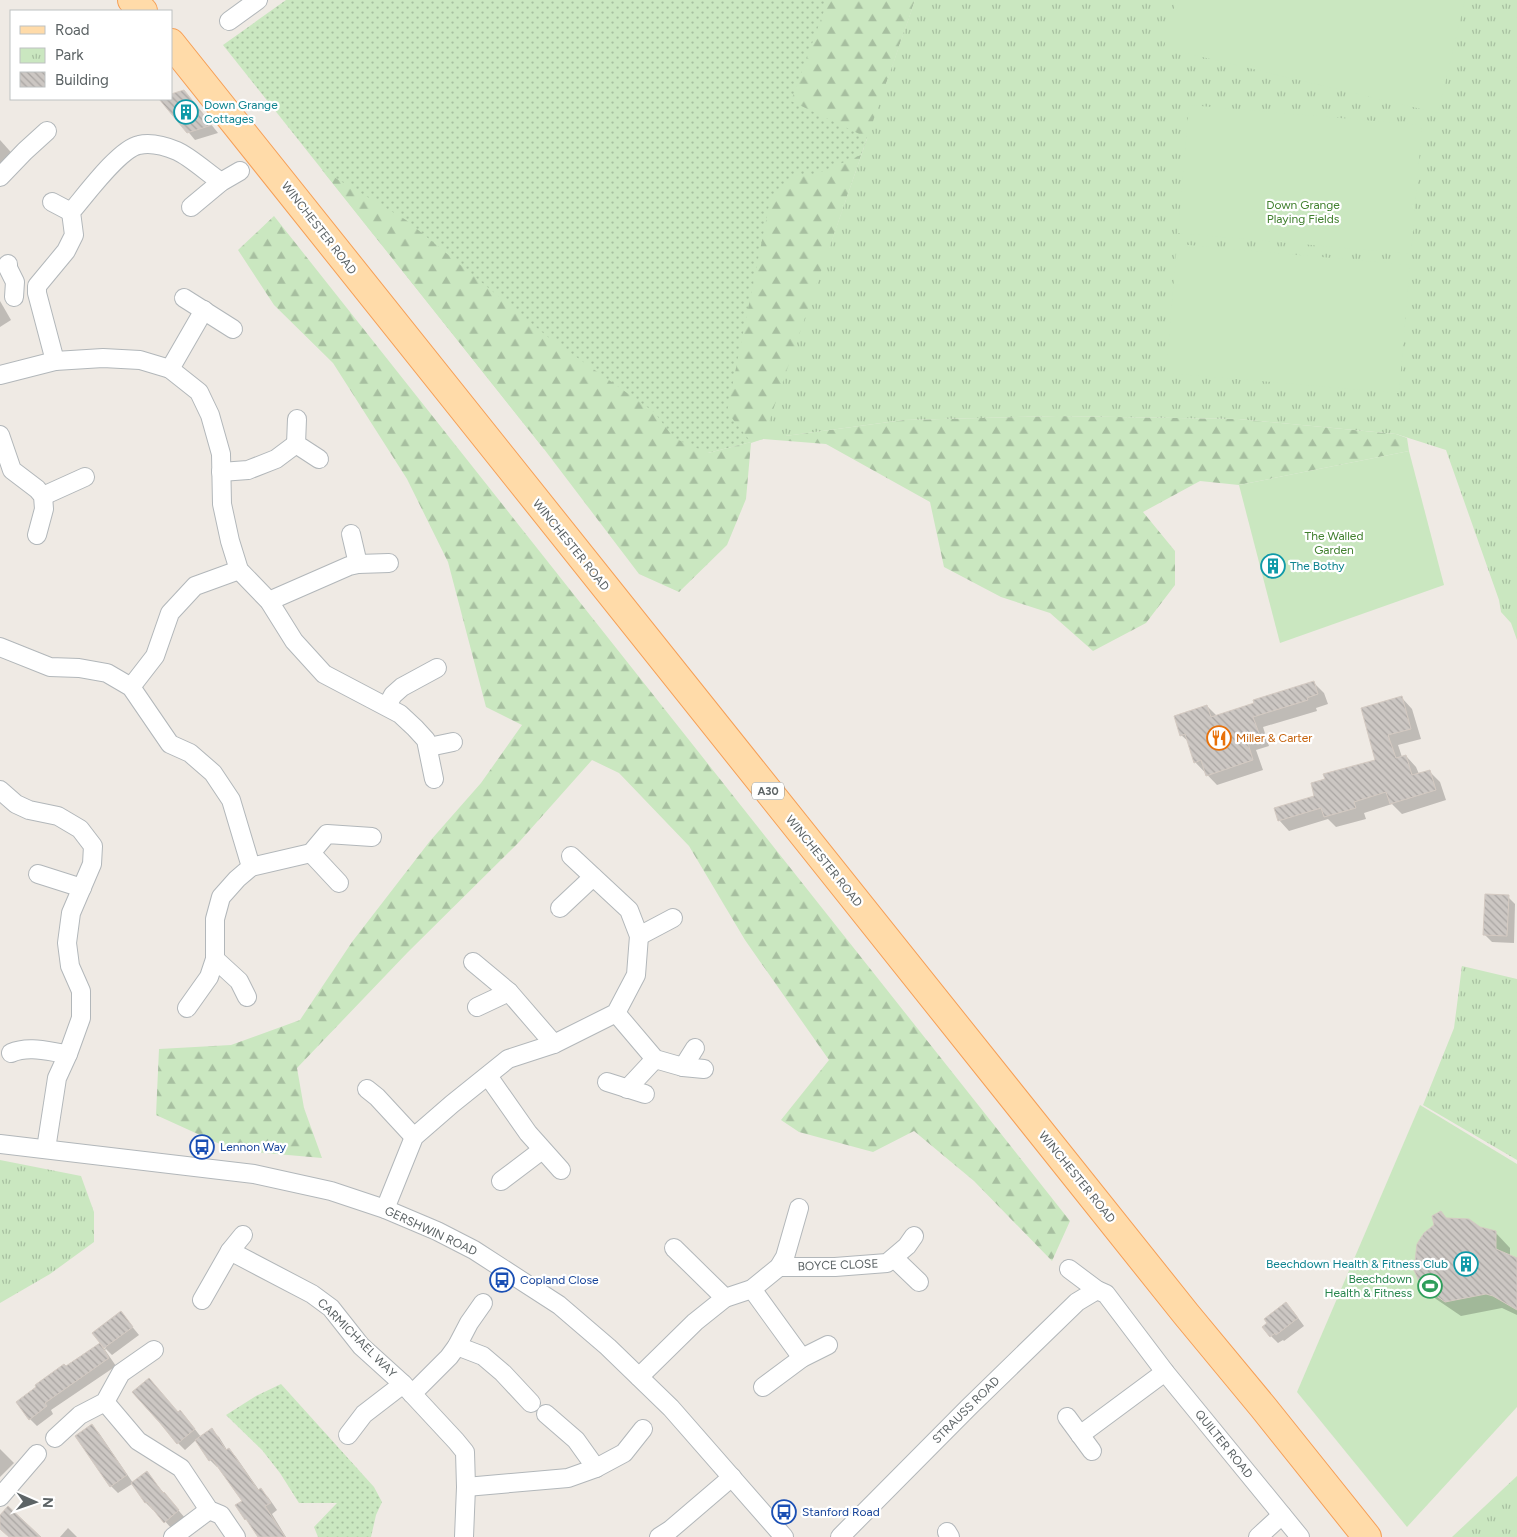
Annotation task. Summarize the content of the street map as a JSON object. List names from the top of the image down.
{
  "streets": {
    "main road": ["WINCHESTER ROAD", "A30"],
    "street": [
      "GERSHWIN ROAD",
      "BOYCE CLOSE",
      "CARMICHAEL WAY",
      "STRAUSS ROAD",
      "QUILTER ROAD"
    ]
  },
  "crossings": [
    ["GERSHWIN ROAD", "BOYCE CLOSE"],
    ["STRAUSS ROAD", "QUILTER ROAD"]
  ],
  "parks": ["Down Grange Playing Fields", "The Walled Garden"],
  "places": {
    "building": ["Down Grange Cottages", "The Bothy", "Beechdown Health & Fitness Club"],
    "restaurant": ["Miller & Carter"],
    "bus stop": ["Lennon Way", "Copland Close", "Stanford Road"],
    "sports": ["Beechdown Health & Fitness"]
  },
  "legend": ["Road", "Park", "Building"],
  "north": "right"
}
